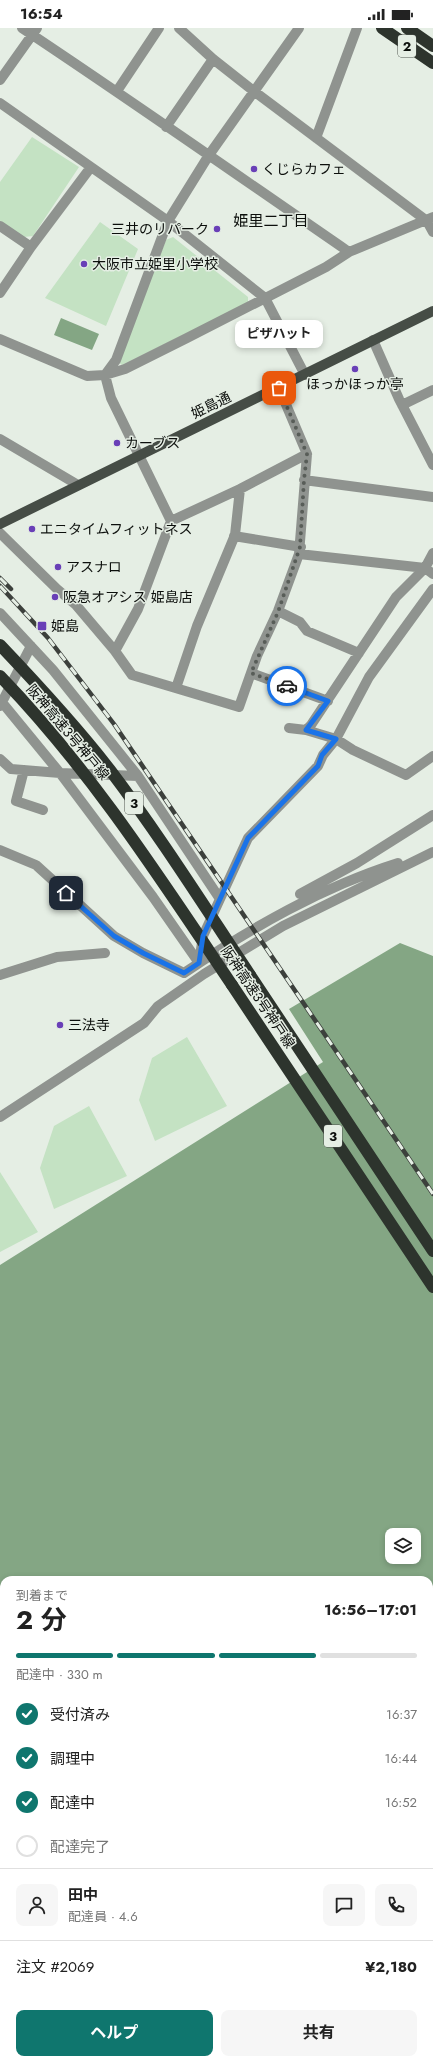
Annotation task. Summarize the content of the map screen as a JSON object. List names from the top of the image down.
{
  "streets": {
    "highway": ["2", "阪神高速3号神戸線", "3"],
    "main road": ["姫島通"]
  },
  "crossings": [
    ["阪神高速3号神戸線", "3"]
  ],
  "districts": ["姫里二丁目"],
  "places": {
    "other": [
      "くじらカフェ",
      "三井のリパーク",
      "大阪市立姫里小学校",
      "ほっかほっか亭",
      "ピザハット",
      "カーブス",
      "エニタイムフィットネス",
      "アスナロ",
      "阪急オアシス 姫島店",
      "三法寺"
    ],
    "transit": ["姫島"]
  },
  "page": {
    "status": "16:54",
    "bubble": "ピザハット",
    "heading": ["2 分", "到着まで", "16:56–17:01"],
    "panel": [
      "田中",
      "配達員 · 4.6",
      "注文 #2069",
      "¥2,180"
    ],
    "bar": "配達中 · 330 m",
    "list": [
      ["受付済み", "16:37"],
      ["調理中", "16:44"],
      ["配達中", "16:52"],
      "配達完了"
    ],
    "buttons": ["ヘルプ", "共有"]
  }
}
